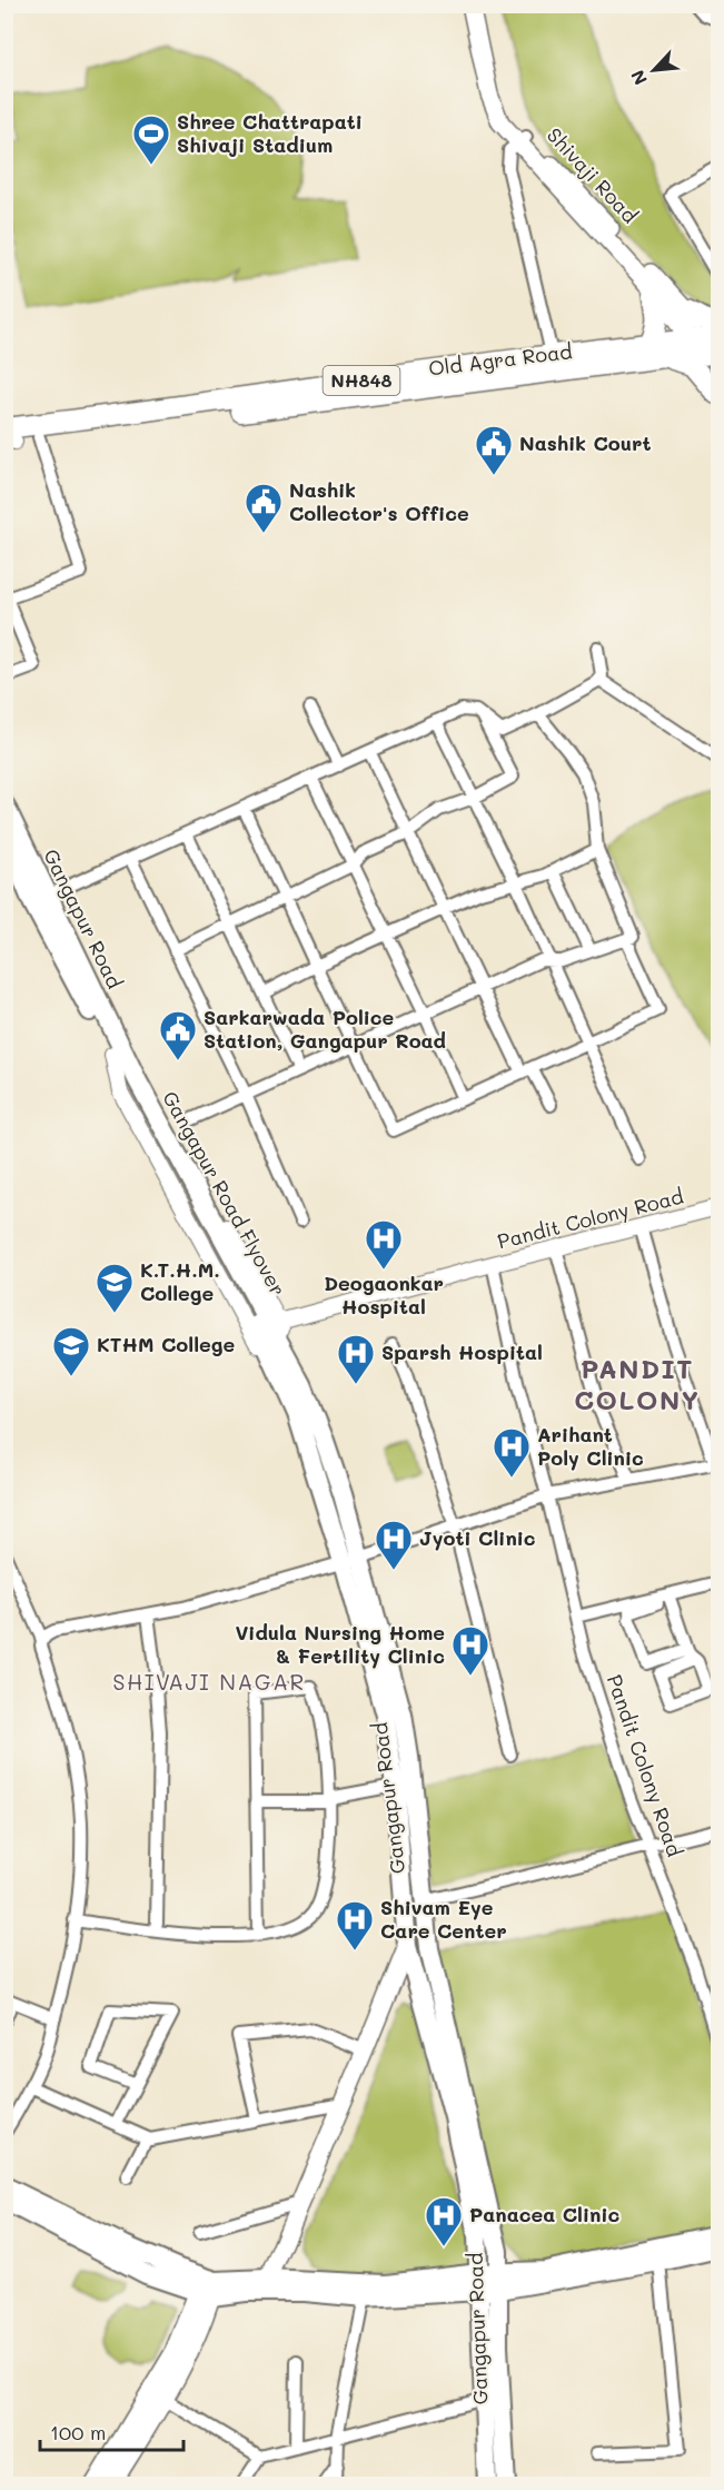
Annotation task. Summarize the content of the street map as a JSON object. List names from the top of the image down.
{
  "streets": {
    "highway": ["Old Agra Road", "NH848"],
    "main road": ["Shivaji Road", "Gangapur Road", "Gangapur Road Flyover"],
    "street": ["Pandit Colony Road"]
  },
  "crossings": [
    ["Shivaji Road", "Old Agra Road"],
    ["Gangapur Road", "Gangapur Road Flyover"],
    ["Gangapur Road Flyover", "Pandit Colony Road"]
  ],
  "districts": ["PANDIT COLONY", "SHIVAJI NAGAR"],
  "places": {
    "sports": ["Shree Chattrapati Shivaji Stadium"],
    "public building": ["Nashik Court", "Nashik Collector's Office", "Sarkarwada Police Station, Gangapur Road"],
    "hospital": [
      "Deogaonkar Hospital",
      "Sparsh Hospital",
      "Arihant Poly Clinic",
      "Jyoti Clinic",
      "Vidula Nursing Home & Fertility Clinic",
      "Shivam Eye Care Center",
      "Panacea Clinic"
    ],
    "school or university": ["K.T.H.M. College", "KTHM College"]
  },
  "scale_bar": "100 m",
  "north": "bottom left"
}
